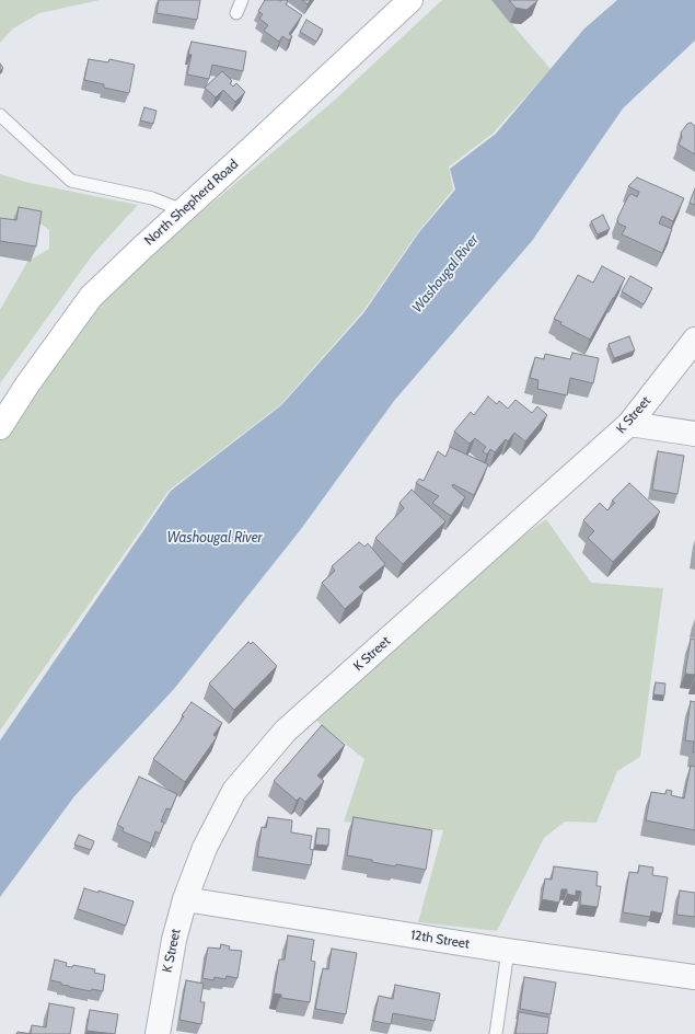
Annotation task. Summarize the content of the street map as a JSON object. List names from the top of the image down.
{
  "streets": {
    "street": ["North Shepherd Road", "K Street", "12th Street"]
  },
  "crossings": [
    ["K Street", "12th Street"]
  ],
  "water": ["Washougal River"]
}
